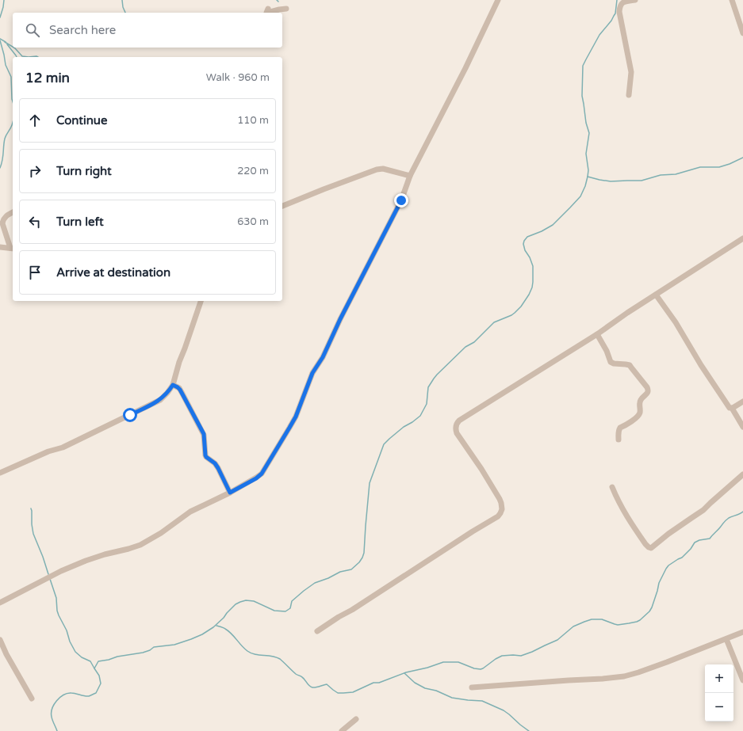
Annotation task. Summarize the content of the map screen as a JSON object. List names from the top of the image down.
{
  "page": {
    "search": "Search here",
    "heading": ["12 min", "Walk · 960 m"],
    "list": [
      ["Continue", "110 m"],
      ["Turn right", "220 m"],
      ["Turn left", "630 m"],
      "Arrive at destination"
    ],
    "map_buttons": ["+", "−"]
  }
}
